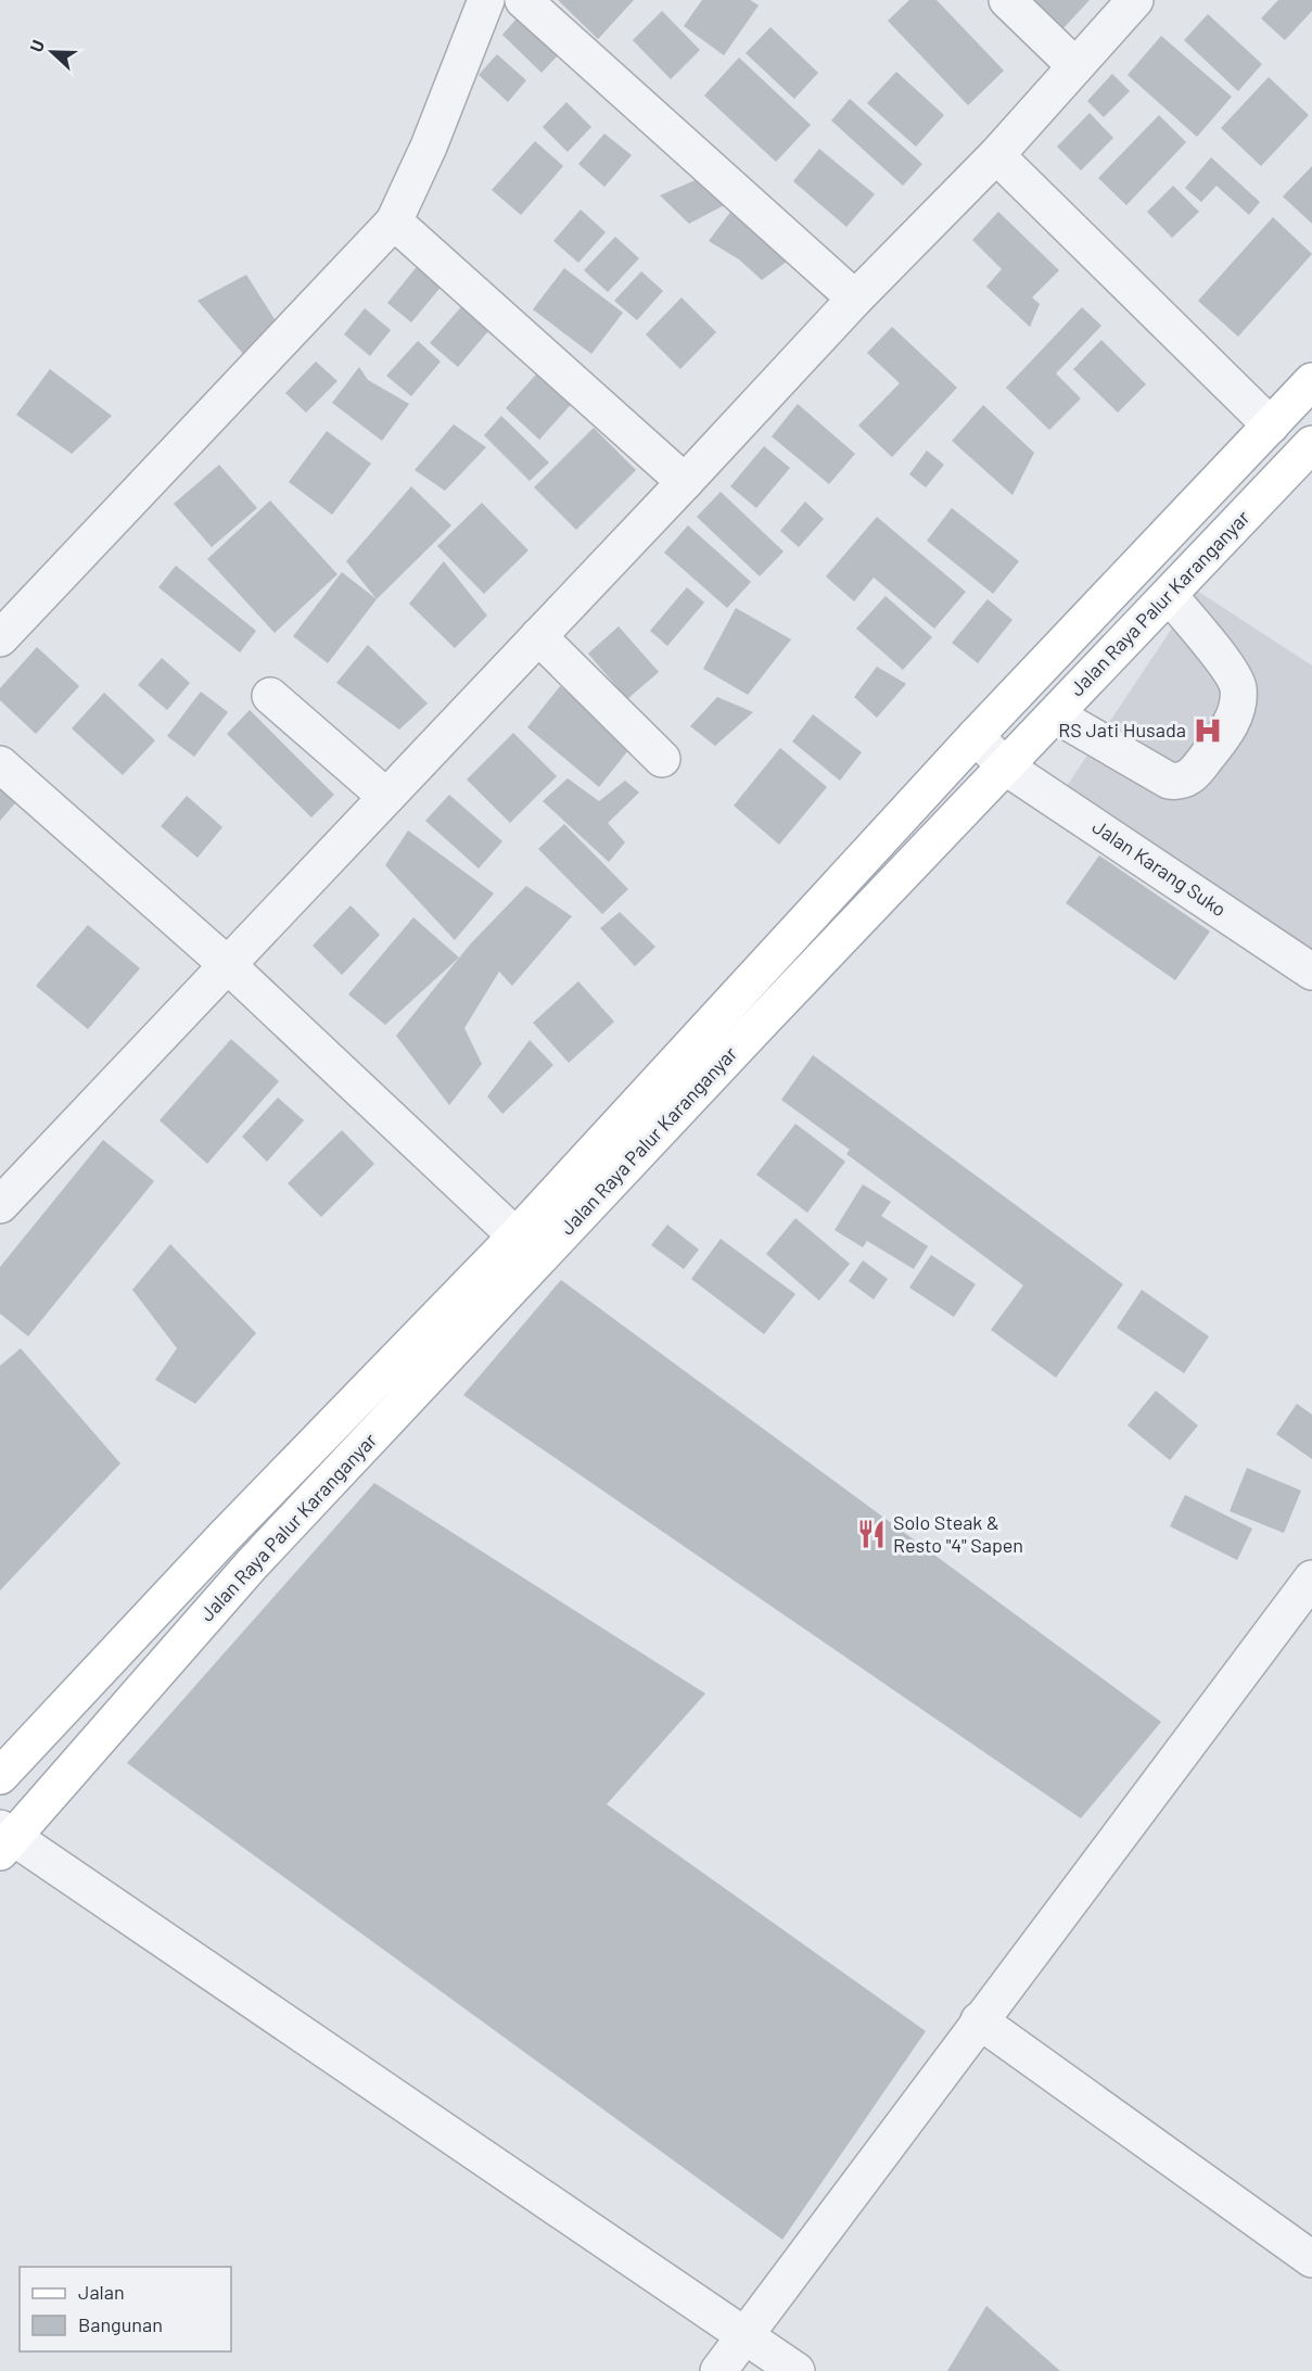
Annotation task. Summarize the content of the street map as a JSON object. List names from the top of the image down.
{
  "streets": {
    "main road": ["Jalan Raya Palur Karanganyar"],
    "street": ["Jalan Karang Suko"]
  },
  "crossings": [
    ["Jalan Raya Palur Karanganyar", "Jalan Karang Suko"]
  ],
  "places": {
    "hospital": ["RS Jati Husada"],
    "restaurant": ["Solo Steak & Resto \"4\" Sapen"]
  },
  "legend": ["Jalan", "Bangunan"],
  "north": "left"
}
